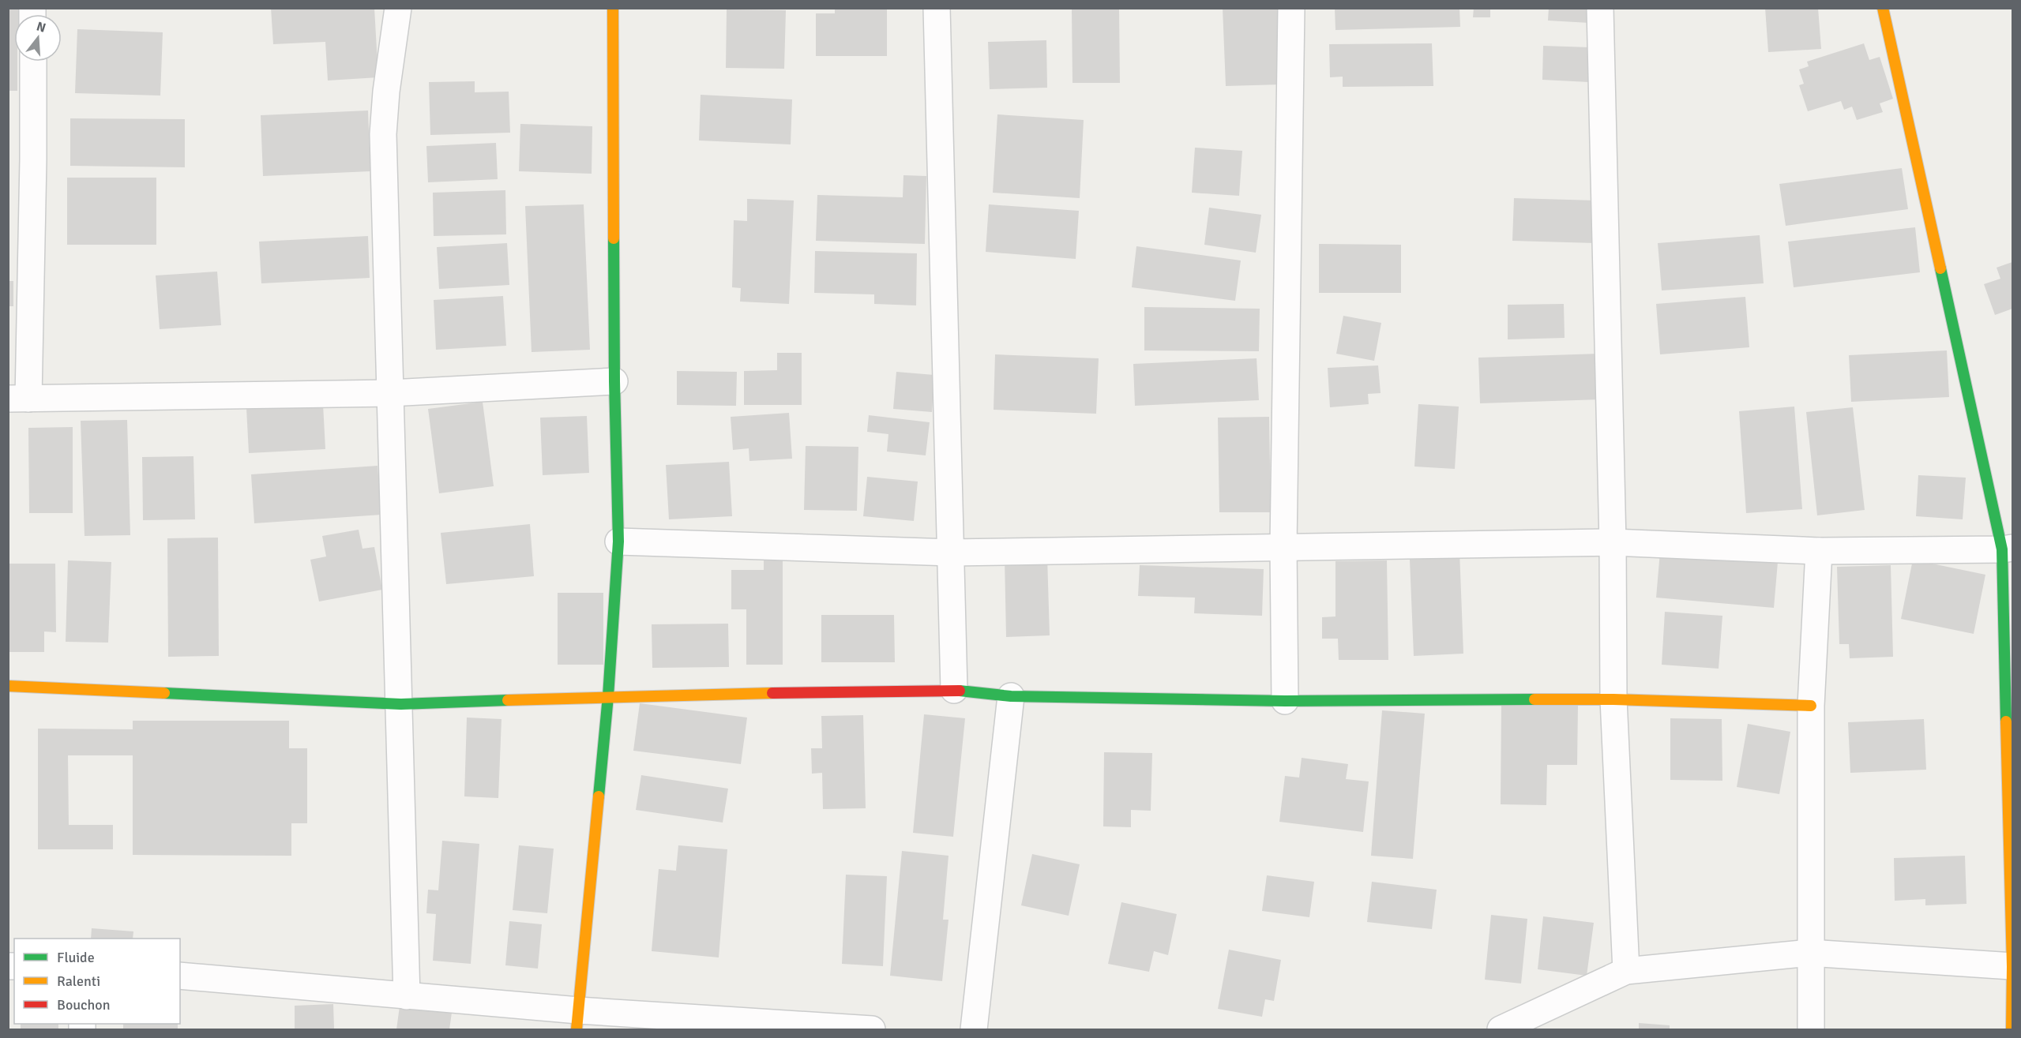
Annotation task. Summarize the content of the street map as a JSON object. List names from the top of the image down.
{
  "legend": ["Fluide", "Ralenti", "Bouchon"],
  "north": "top"
}
